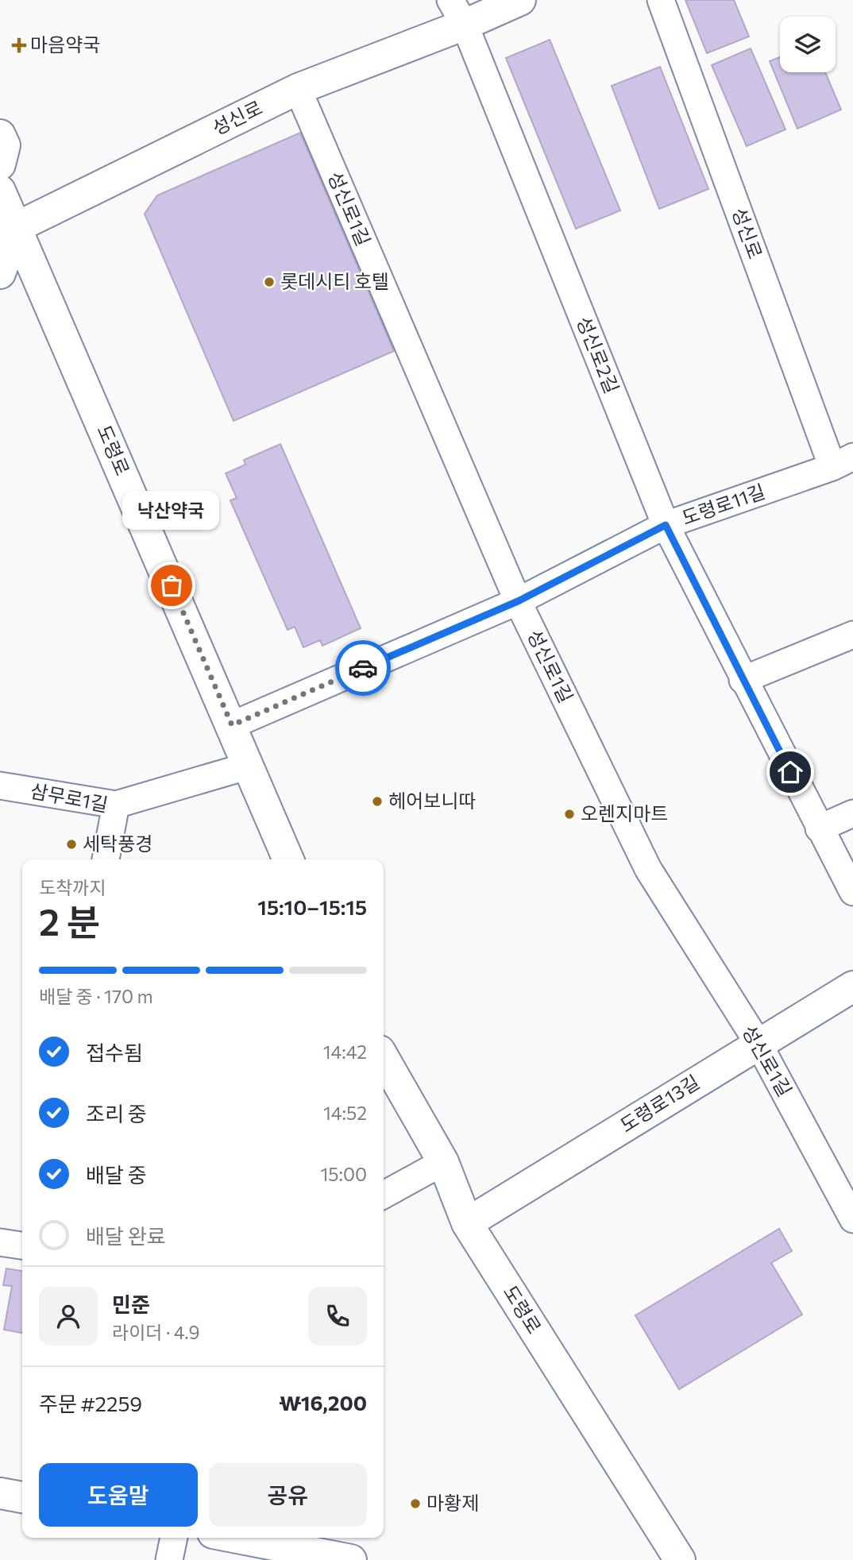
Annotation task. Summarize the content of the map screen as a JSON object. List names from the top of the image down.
{
  "streets": {
    "main road": ["성신로", "도령로", "도령로13길"],
    "street": [
      "성신로1길",
      "성신로2길",
      "도령로11길",
      "삼무로1길"
    ]
  },
  "crossings": [
    ["성신로", "성신로1길"],
    ["성신로", "성신로2길"],
    ["성신로", "도령로"],
    ["성신로", "도령로11길"],
    ["성신로1길", "도령로11길"],
    ["성신로1길", "도령로13길"],
    ["성신로2길", "도령로11길"],
    ["도령로", "도령로11길"],
    ["도령로", "도령로13길"]
  ],
  "places": {
    "health": ["마음약국"],
    "other": [
      "롯데시티 호텔",
      "낙산약국",
      "헤어보니따",
      "오렌지마트",
      "세탁풍경",
      "마황제"
    ]
  },
  "page": {
    "bubble": "낙산약국",
    "heading": ["2 분", "도착까지", "15:10–15:15"],
    "panel": [
      "민준",
      "라이더 · 4.9",
      "주문 #2259",
      "₩16,200"
    ],
    "bar": "배달 중 · 170 m",
    "list": [
      ["접수됨", "14:42"],
      ["조리 중", "14:52"],
      ["배달 중", "15:00"],
      "배달 완료"
    ],
    "buttons": ["도움말", "공유"]
  }
}
